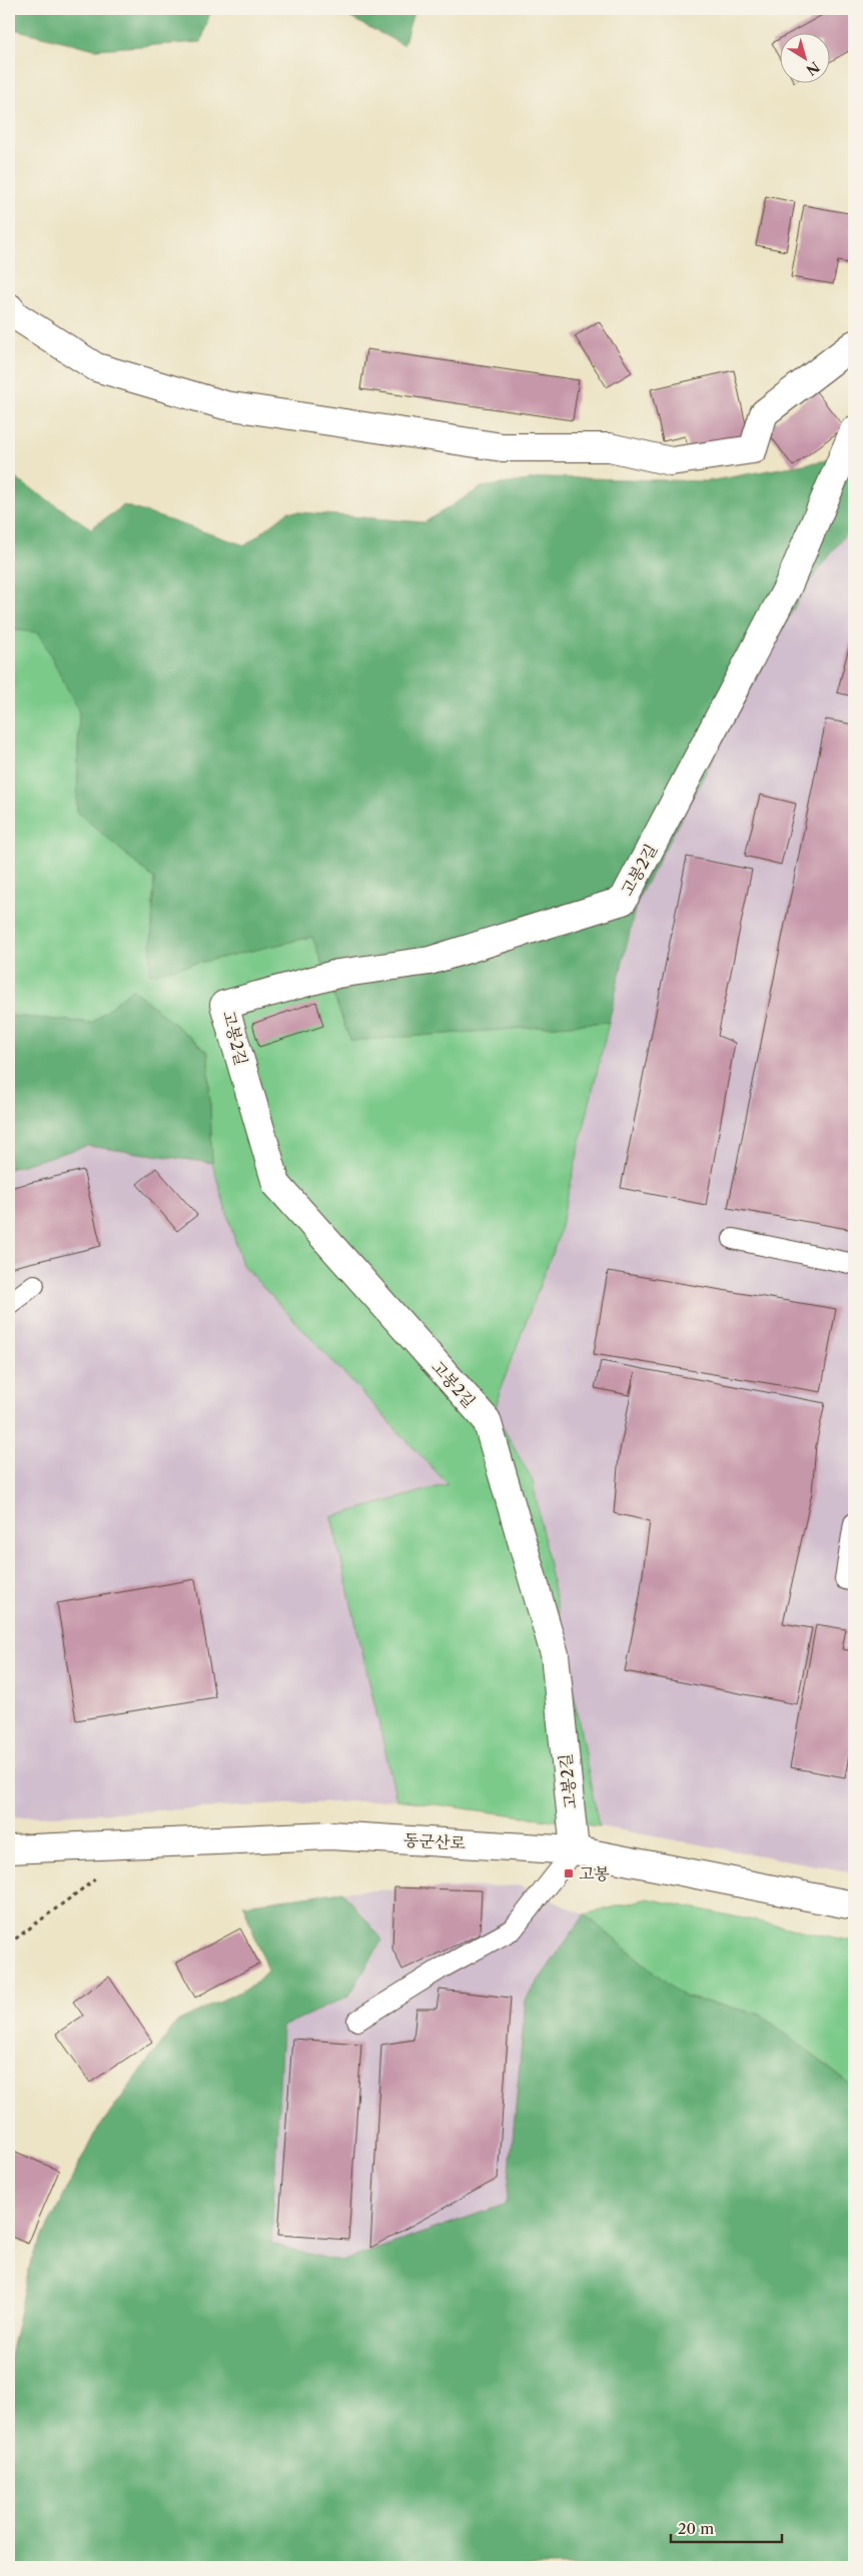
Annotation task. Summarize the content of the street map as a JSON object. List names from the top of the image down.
{
  "streets": {
    "street": ["고봉2길", "동군산로"]
  },
  "crossings": [
    ["고봉2길", "동군산로"]
  ],
  "places": {
    "transit": ["고봉"]
  },
  "scale_bar": "20 m",
  "north": "bottom right"
}
